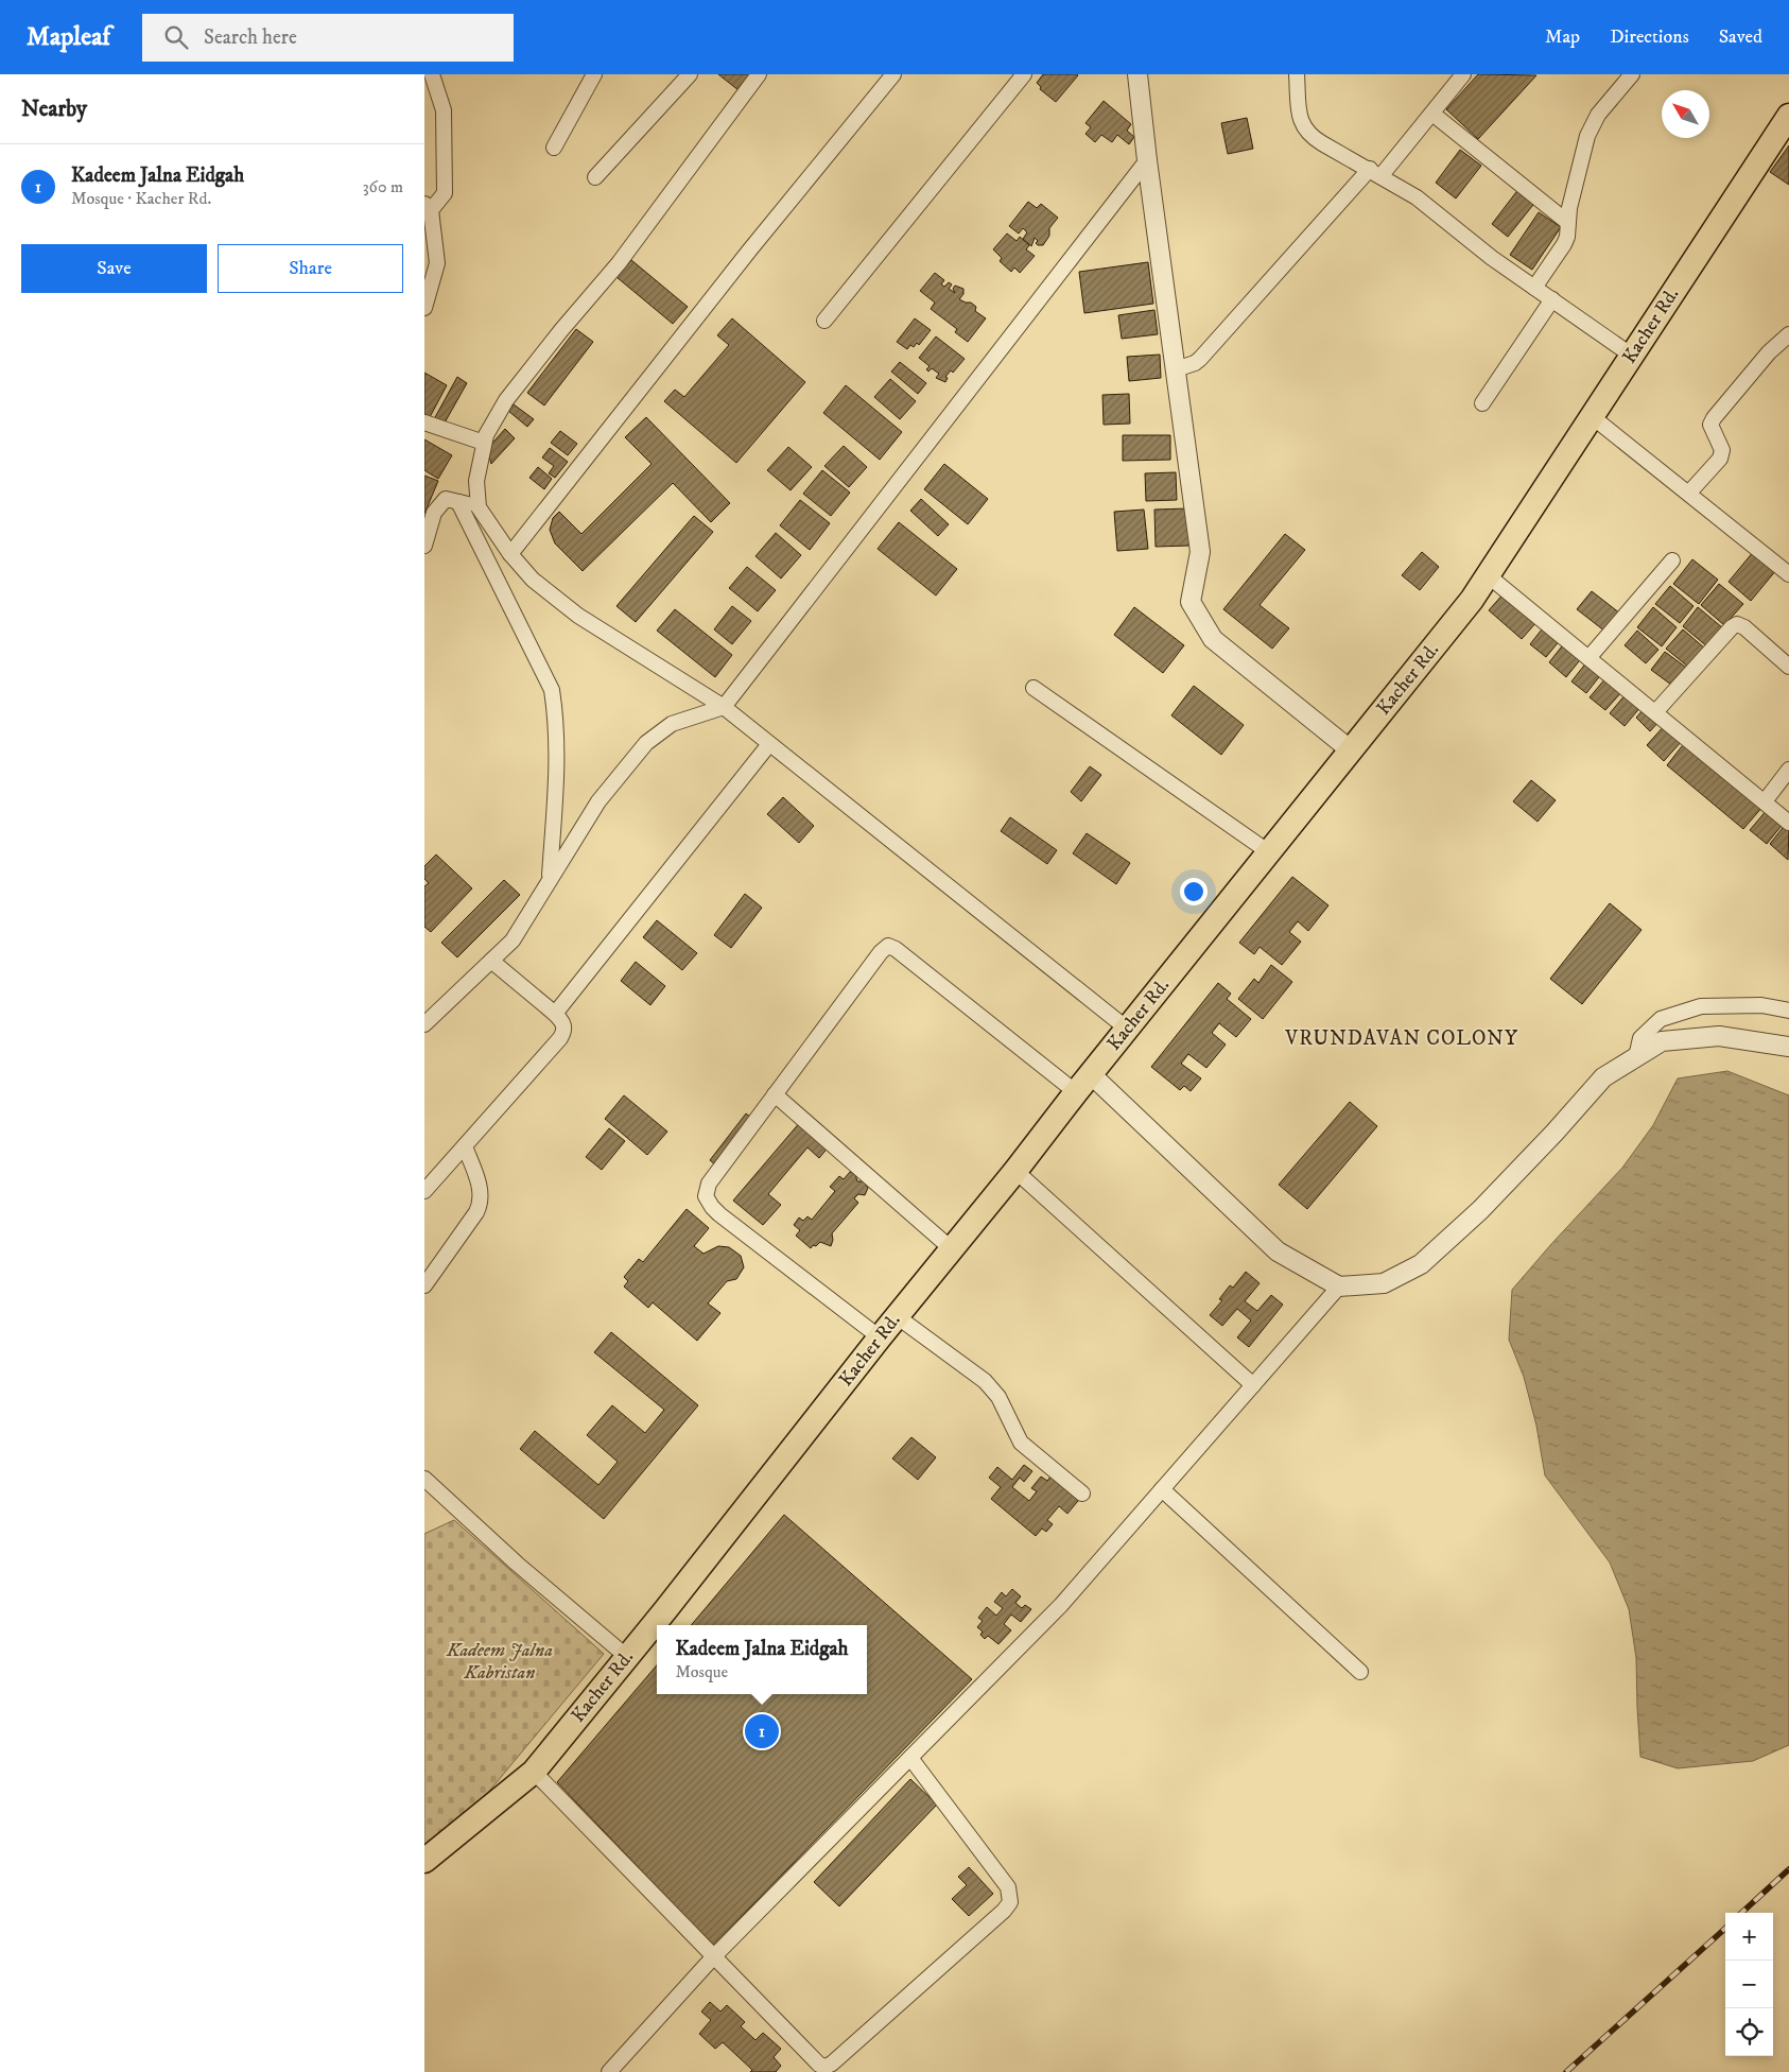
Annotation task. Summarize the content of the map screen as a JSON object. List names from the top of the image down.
{
  "streets": {
    "main road": ["Kacher Rd."]
  },
  "districts": ["VRUNDAVAN COLONY"],
  "parks": ["Kadeem Jalna Kabristan"],
  "north": "top left",
  "page": {
    "header": "Mapleaf",
    "search": "Search here",
    "nav": ["Map", "Directions", "Saved"],
    "heading": "Nearby",
    "list": [
      {
        "mark": "1",
        "name": "Kadeem Jalna Eidgah",
        "note": "Mosque · Kacher Rd.",
        "value": "360 m"
      }
    ],
    "buttons": ["Save", "Share"],
    "popup": ["Kadeem Jalna Eidgah", "Mosque"],
    "pins": "1",
    "map_buttons": ["+", "−"]
  }
}
